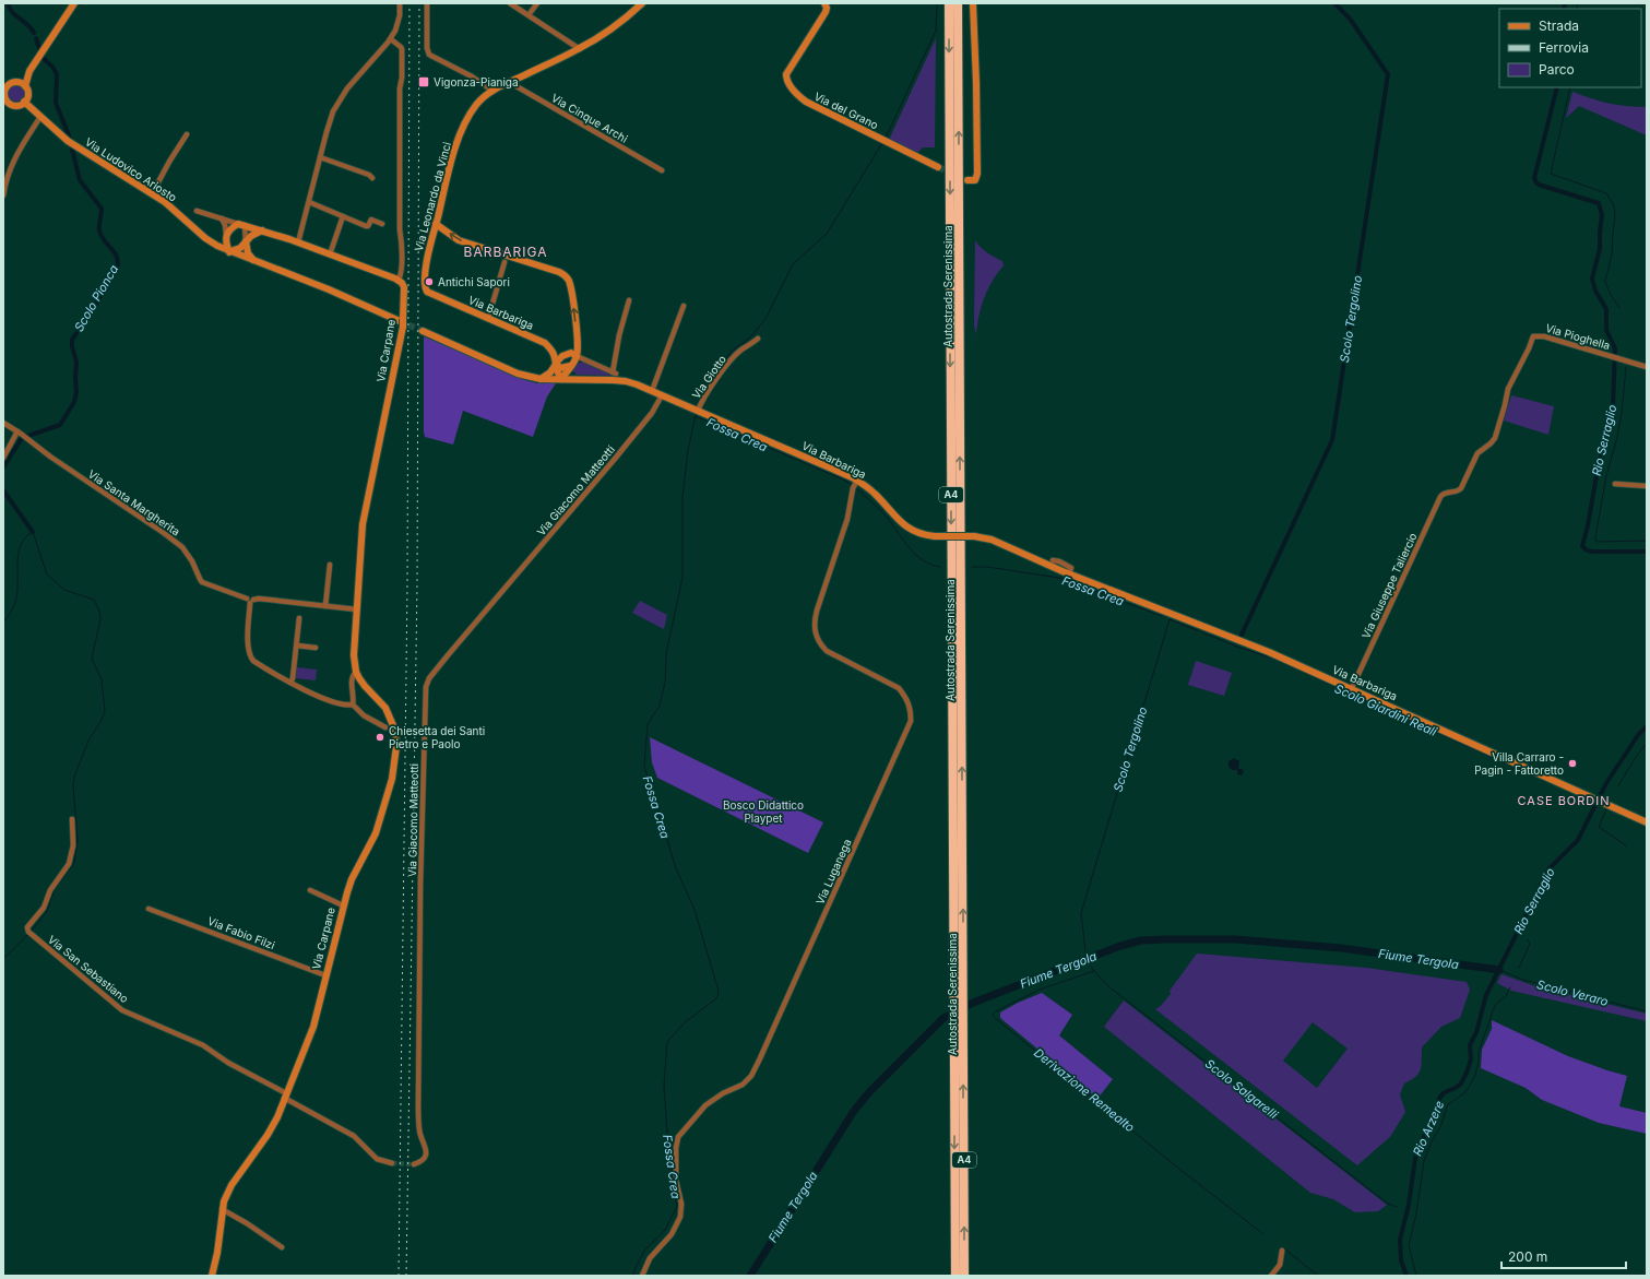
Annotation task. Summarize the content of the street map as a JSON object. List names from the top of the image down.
{
  "streets": {
    "highway": ["Autostrada Serenissima", "A4"],
    "street": [
      "Via del Grano",
      "Via Cinque Archi",
      "Via Ludovico Ariosto",
      "Via Leonardo da Vinci",
      "Via Barbariga",
      "Via Pioghella",
      "Via Carpane",
      "Via Giotto",
      "Via Giacomo Matteotti",
      "Via Santa Margherita",
      "Via Giuseppe Taliercio",
      "Via Luganega",
      "Via Fabio Filzi",
      "Via San Sebastiano"
    ]
  },
  "crossings": [
    ["Via Cinque Archi", "Via Leonardo da Vinci"],
    ["Via Ludovico Ariosto", "Via Carpane"],
    ["Via Leonardo da Vinci", "Via Barbariga"],
    ["Via Barbariga", "Via Giotto"],
    ["Via Barbariga", "Via Giacomo Matteotti"],
    ["Via Barbariga", "Via Giuseppe Taliercio"],
    ["Via Barbariga", "Via Luganega"],
    ["Via Pioghella", "Via Giuseppe Taliercio"],
    ["Via Carpane", "Via Santa Margherita"],
    ["Via Carpane", "Via Fabio Filzi"],
    ["Via Carpane", "Via San Sebastiano"]
  ],
  "districts": ["BARBARIGA", "CASE BORDIN"],
  "water": [
    "Scolo Pionca",
    "Scolo Tergolino",
    "Fossa Crea",
    "Rio Serraglio",
    "Scolo Giardini Reali",
    "Fiume Tergola",
    "Scolo Veraro",
    "Scolo Salgarelli",
    "Derivazione Remealto",
    "Rio Arzere"
  ],
  "parks": ["Bosco Didattico Playpet"],
  "places": {
    "transit": ["Vigonza-Pianiga"],
    "other": ["Antichi Sapori", "Chiesetta dei Santi Pietro e Paolo", "Villa Carraro - Pagin - Fattoretto"]
  },
  "legend": ["Strada", "Ferrovia", "Parco"],
  "scale_bar": "200 m"
}
